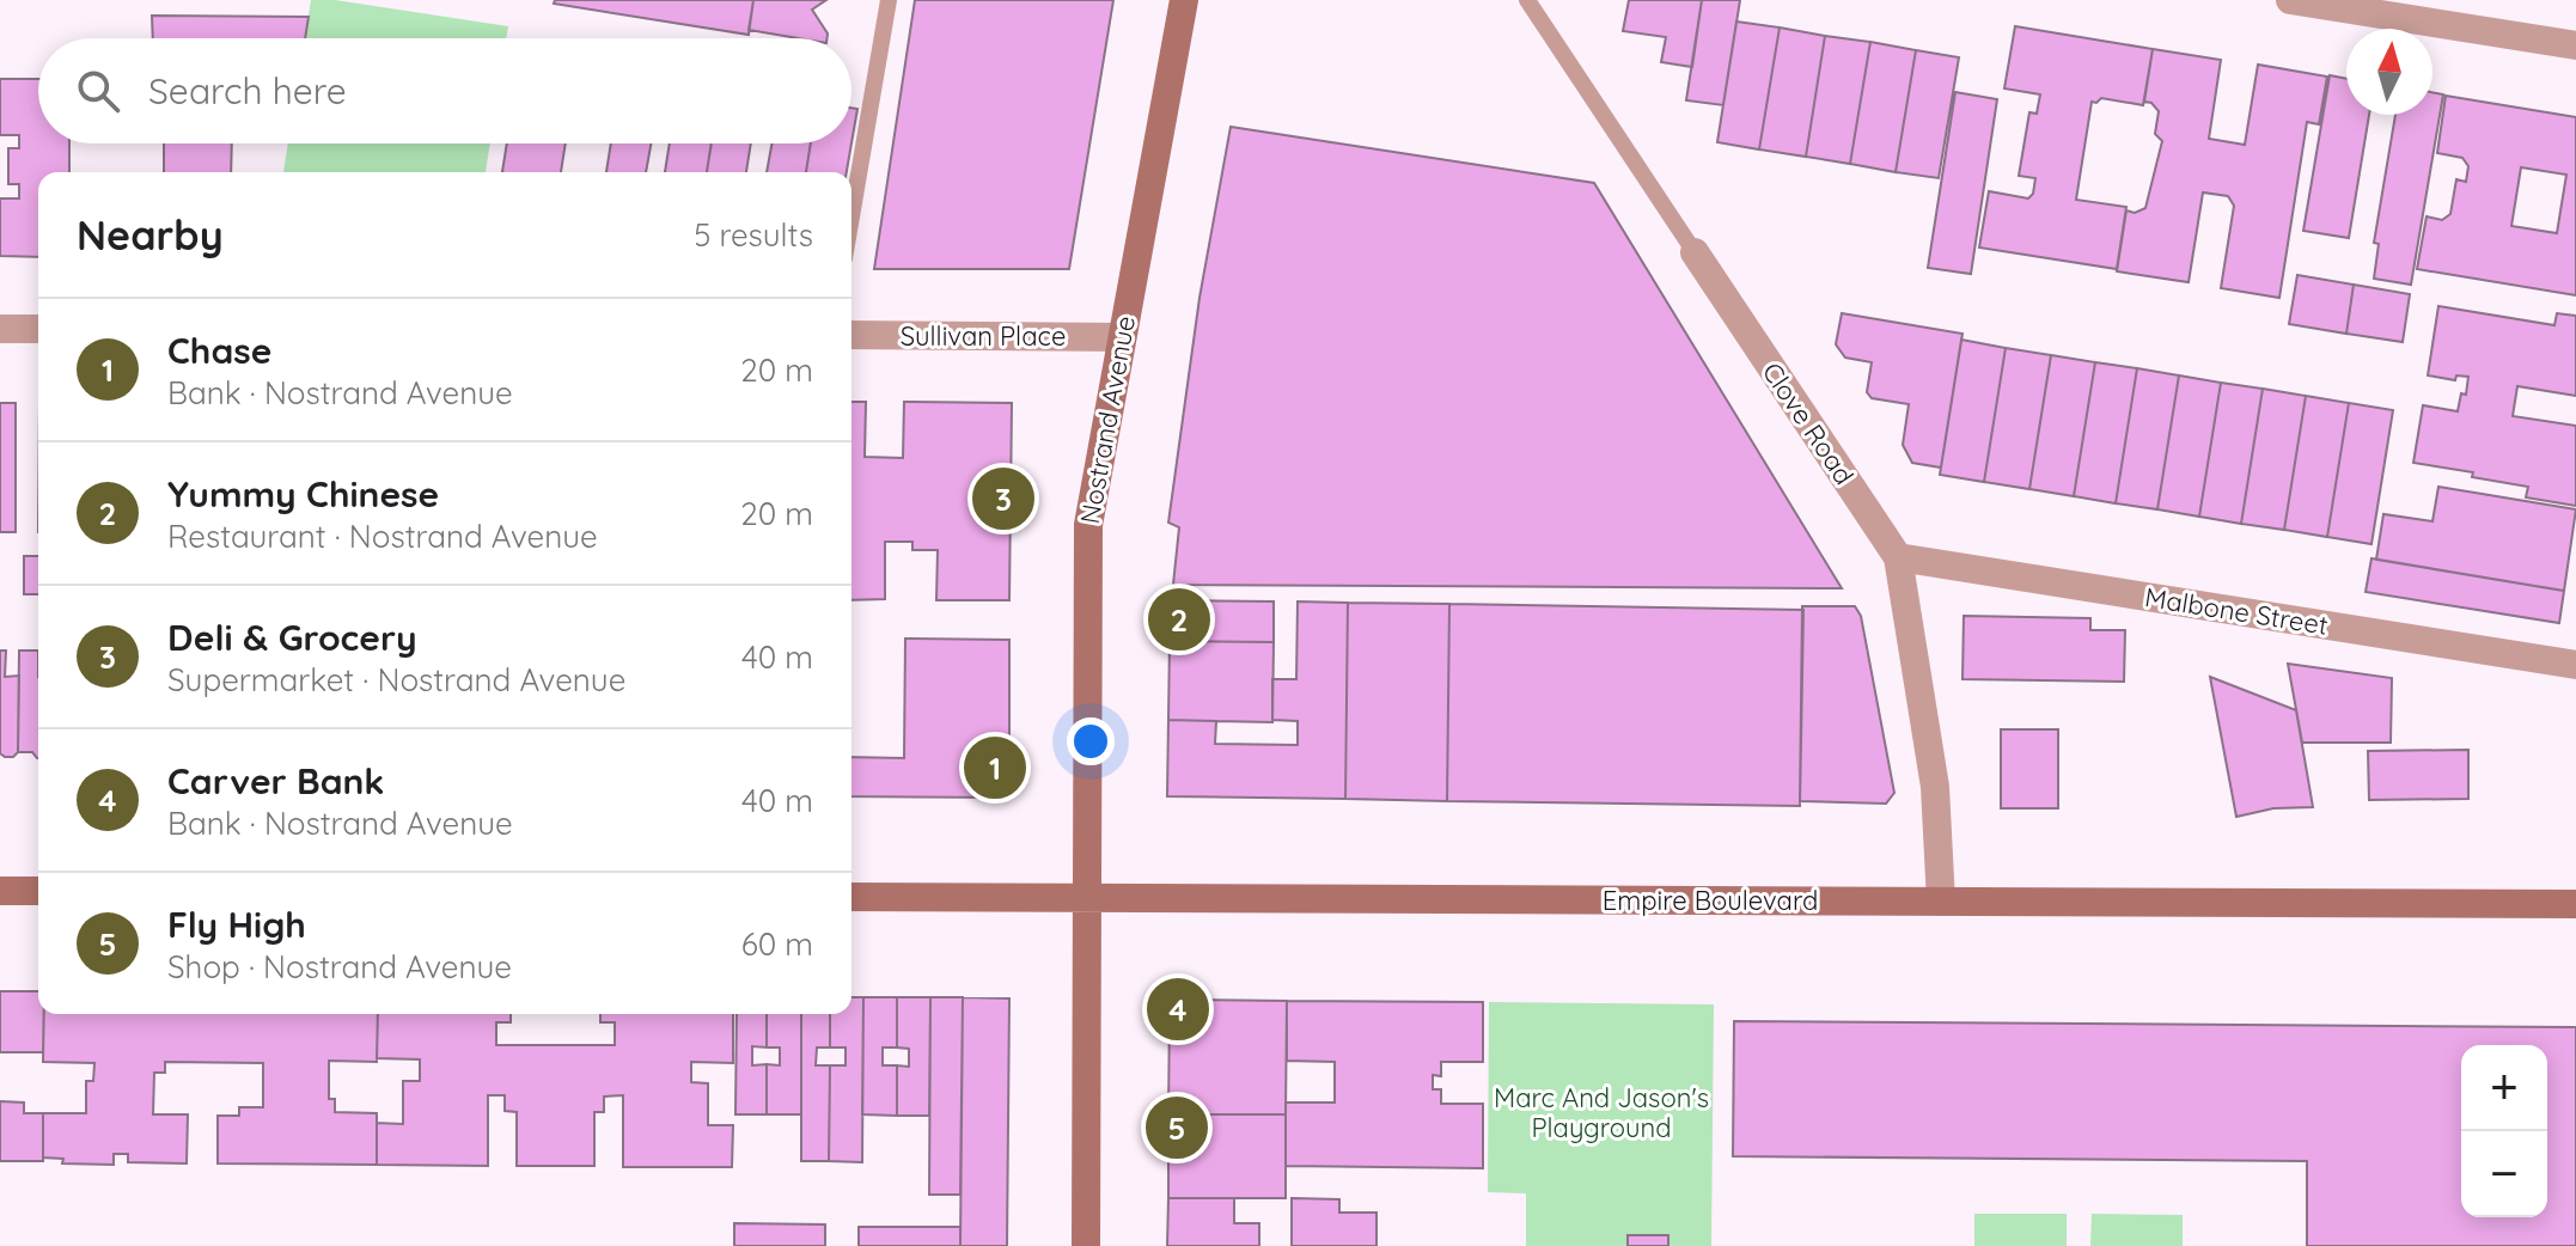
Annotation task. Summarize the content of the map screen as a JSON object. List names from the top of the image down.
{
  "streets": {
    "main road": ["Nostrand Avenue", "Empire Boulevard"],
    "street": ["Sullivan Place", "Clove Road", "Malbone Street"]
  },
  "crossings": [
    ["Sullivan Place", "Nostrand Avenue"],
    ["Nostrand Avenue", "Empire Boulevard"],
    ["Clove Road", "Malbone Street"],
    ["Clove Road", "Empire Boulevard"]
  ],
  "parks": ["Marc And Jason's Playground"],
  "north": "top",
  "page": {
    "search": "Search here",
    "heading": ["Nearby", "5 results"],
    "list": [
      {
        "mark": "1",
        "name": "Chase",
        "note": "Bank · Nostrand Avenue",
        "value": "20 m"
      },
      {
        "mark": "2",
        "name": "Yummy Chinese",
        "note": "Restaurant · Nostrand Avenue",
        "value": "20 m"
      },
      {
        "mark": "3",
        "name": "Deli & Grocery",
        "note": "Supermarket · Nostrand Avenue",
        "value": "40 m"
      },
      {
        "mark": "4",
        "name": "Carver Bank",
        "note": "Bank · Nostrand Avenue",
        "value": "40 m"
      },
      {
        "mark": "5",
        "name": "Fly High",
        "note": "Shop · Nostrand Avenue",
        "value": "60 m"
      }
    ],
    "pins": [
      "3",
      "2",
      "1",
      "4",
      "5"
    ],
    "map_buttons": ["+", "−"]
  }
}
